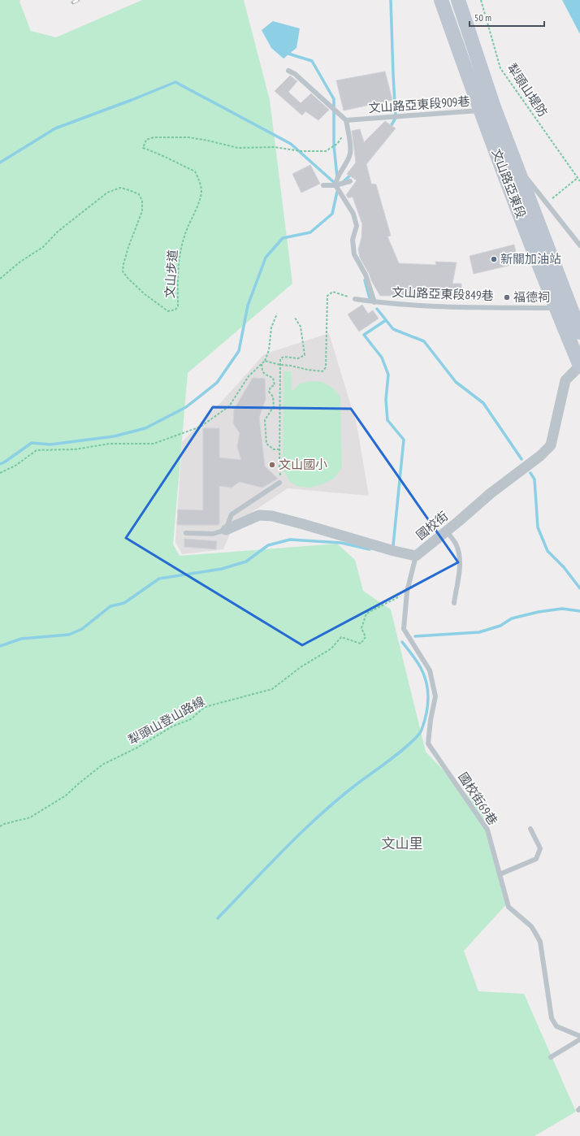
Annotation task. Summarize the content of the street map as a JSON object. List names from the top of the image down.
{
  "streets": {
    "main road": ["文山路亞東段"],
    "street": ["國校街"],
    "lane": ["文山路亞東段909巷", "文山路亞東段849巷", "國校街69巷"],
    "path": ["犁頭山堤防", "文山步道", "犁頭山登山路線"]
  },
  "crossings": [
    ["文山路亞東段909巷", "文山路亞東段"],
    ["文山路亞東段909巷", "文山步道"],
    ["文山路亞東段", "文山路亞東段849巷"],
    ["文山路亞東段", "國校街"],
    ["國校街", "國校街69巷"],
    ["犁頭山登山路線", "國校街69巷"]
  ],
  "districts": ["文山里"],
  "places": ["新關加油站", "福德祠", "文山國小"],
  "scale_bar": "50 m"
}
